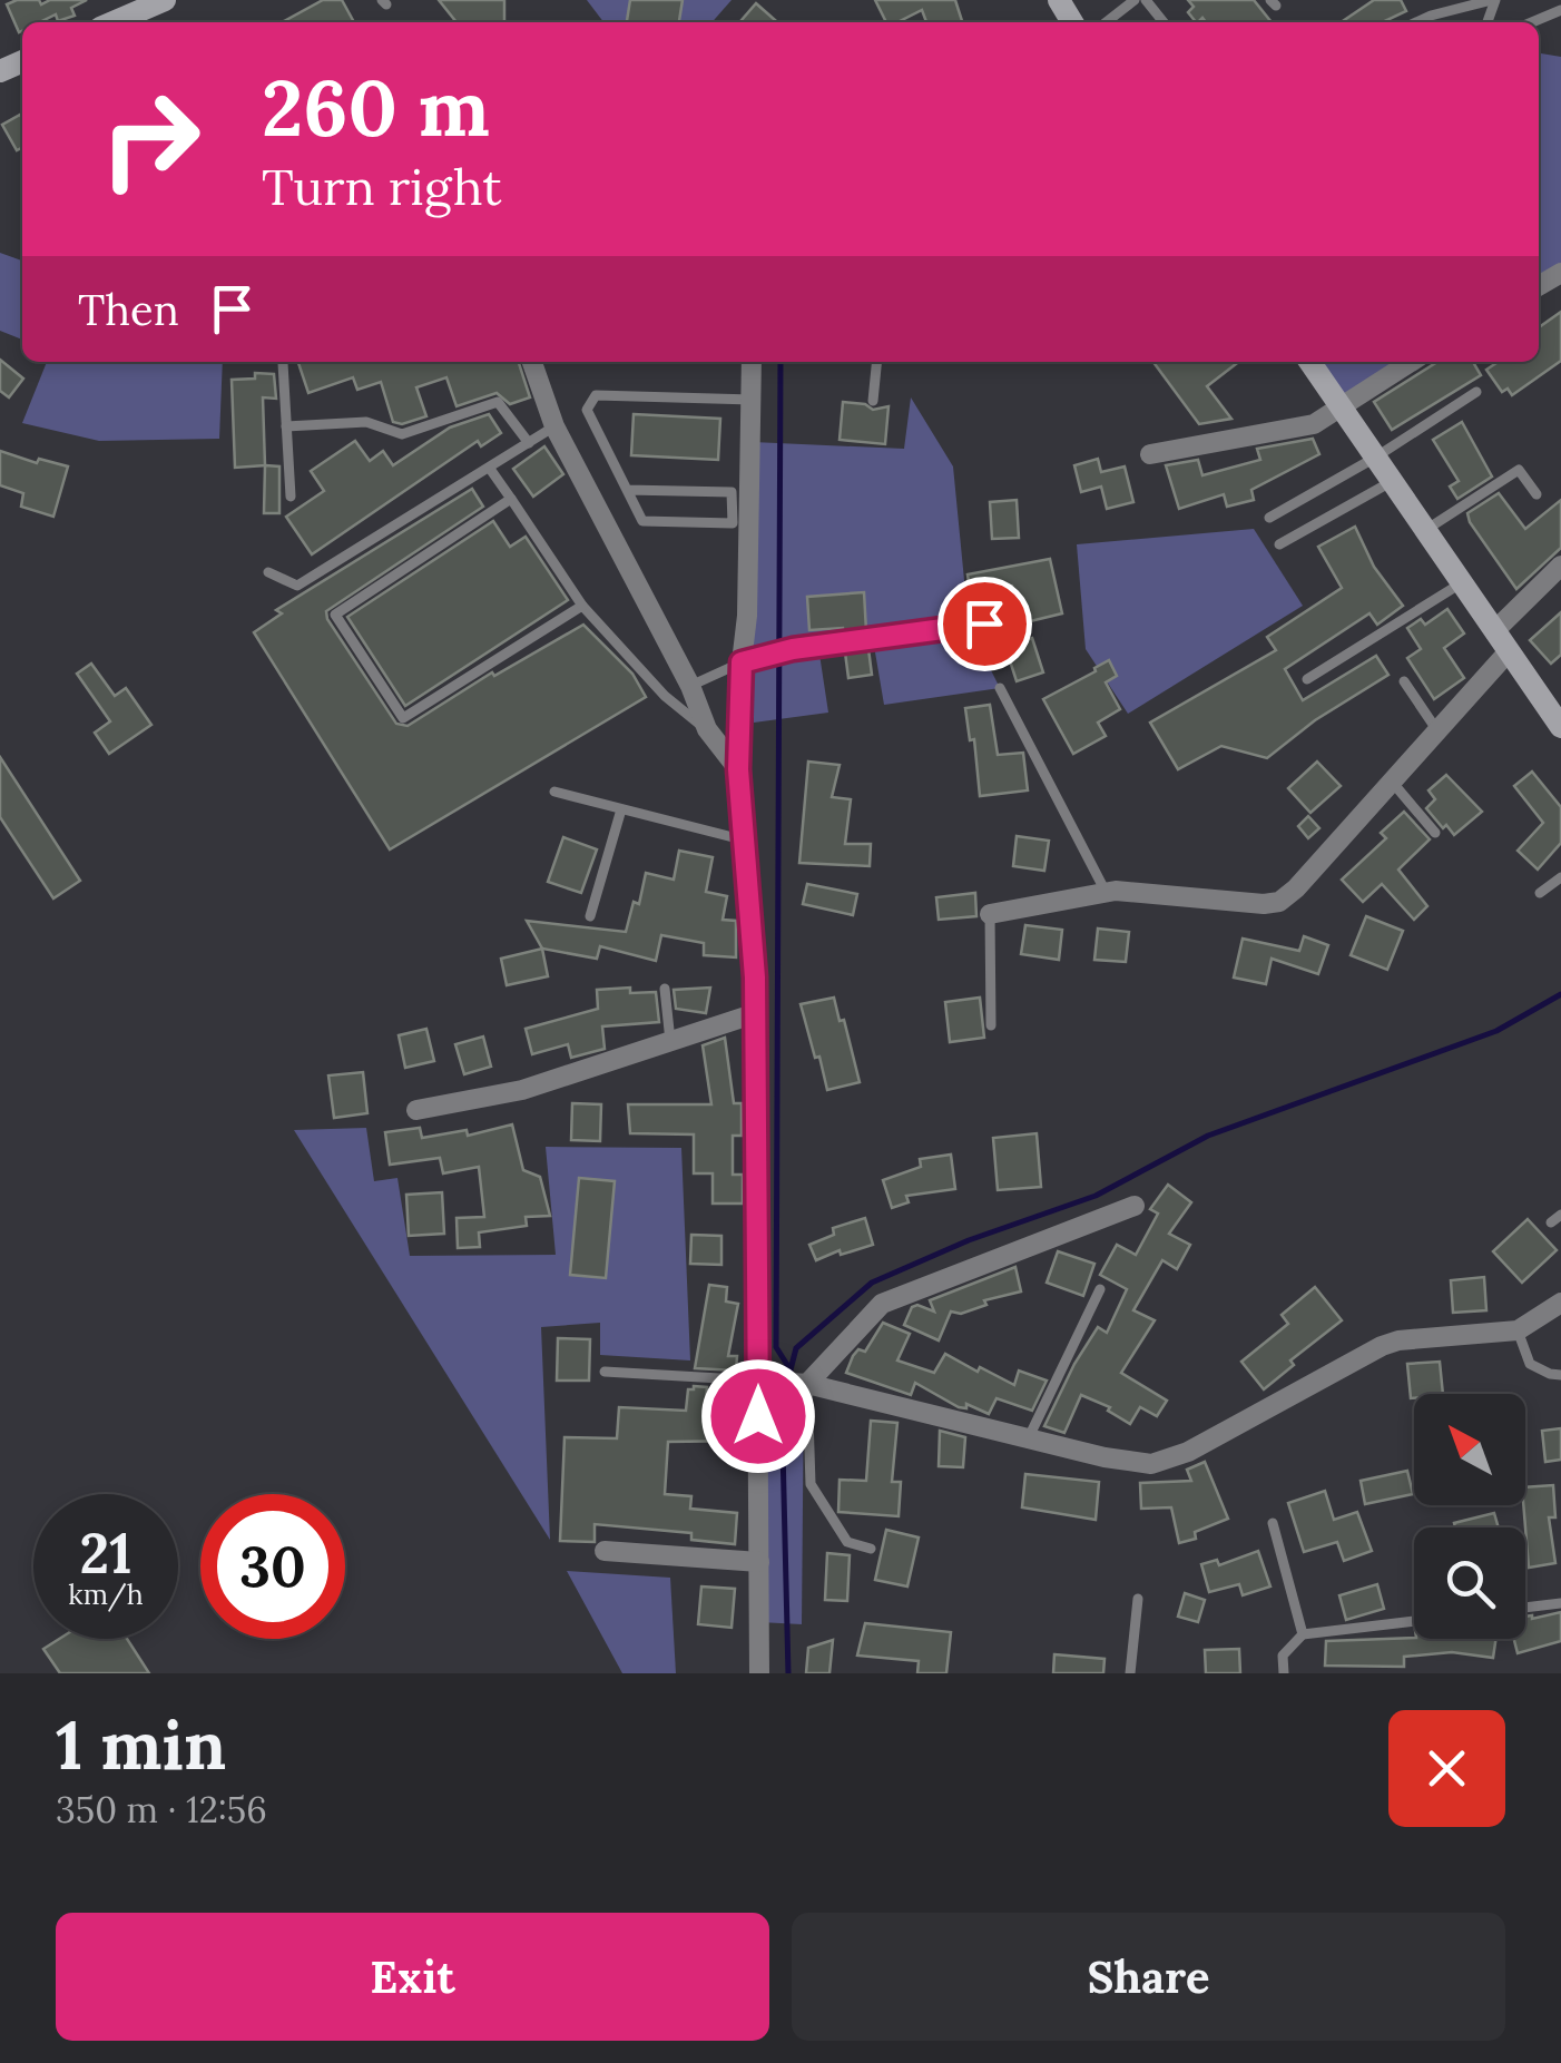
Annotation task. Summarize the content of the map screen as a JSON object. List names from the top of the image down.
{
  "north": "top left",
  "page": {
    "turn": ["260 m", "Turn right"],
    "then": "Then",
    "speed": "21 km/h",
    "limit": "30",
    "heading": ["1 min", "350 m · 12:56"],
    "buttons": ["Exit", "Share"]
  }
}
